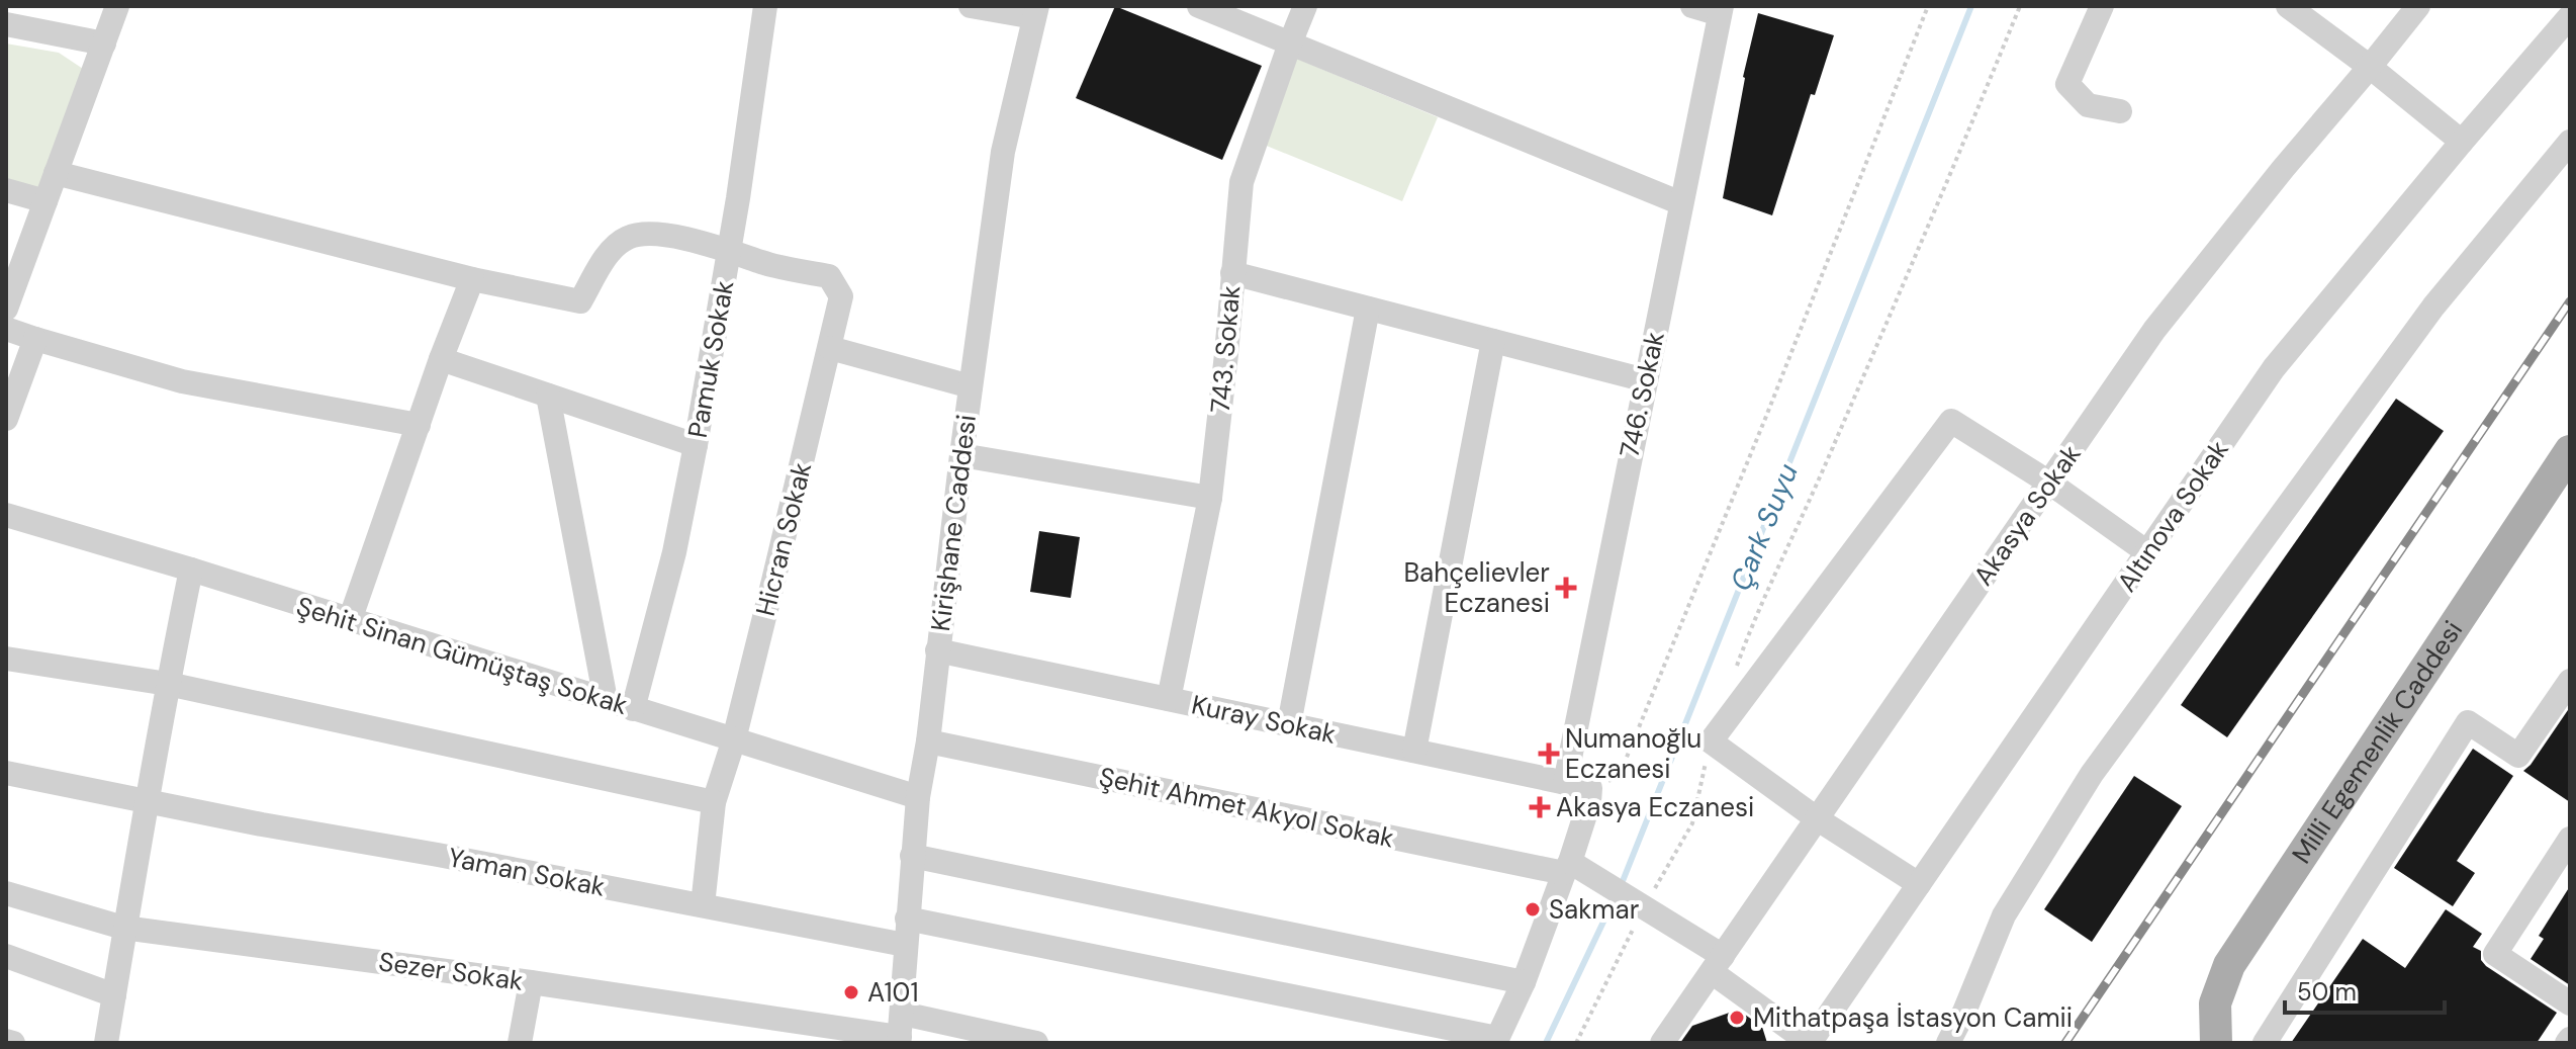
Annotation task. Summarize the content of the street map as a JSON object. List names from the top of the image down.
{
  "streets": {
    "main road": ["Milli Egemenlik Caddesi"],
    "street": [
      "743. Sokak",
      "Pamuk Sokak",
      "746. Sokak",
      "Akasya Sokak",
      "Altınova Sokak",
      "Kirişhane Caddesi",
      "Hicran Sokak",
      "Şehit Sinan Gümüştaş Sokak",
      "Kuray Sokak",
      "Şehit Ahmet Akyol Sokak",
      "Yaman Sokak",
      "Sezer Sokak"
    ]
  },
  "crossings": [
    ["743. Sokak", "Kuray Sokak"],
    ["Pamuk Sokak", "Hicran Sokak"],
    ["Pamuk Sokak", "Şehit Sinan Gümüştaş Sokak"],
    ["746. Sokak", "Kuray Sokak"],
    ["Akasya Sokak", "Şehit Ahmet Akyol Sokak"],
    ["Altınova Sokak", "Şehit Ahmet Akyol Sokak"],
    ["Kirişhane Caddesi", "Şehit Sinan Gümüştaş Sokak"],
    ["Kirişhane Caddesi", "Kuray Sokak"],
    ["Kirişhane Caddesi", "Şehit Ahmet Akyol Sokak"],
    ["Kirişhane Caddesi", "Yaman Sokak"],
    ["Kirişhane Caddesi", "Sezer Sokak"],
    ["Hicran Sokak", "Şehit Sinan Gümüştaş Sokak"],
    ["Hicran Sokak", "Yaman Sokak"]
  ],
  "water": ["Çark Suyu"],
  "places": {
    "health": ["Bahçelievler Eczanesi", "Numanoğlu Eczanesi", "Akasya Eczanesi"],
    "other": ["Sakmar", "A101", "Mithatpaşa İstasyon Camii"]
  },
  "scale_bar": "50 m"
}
